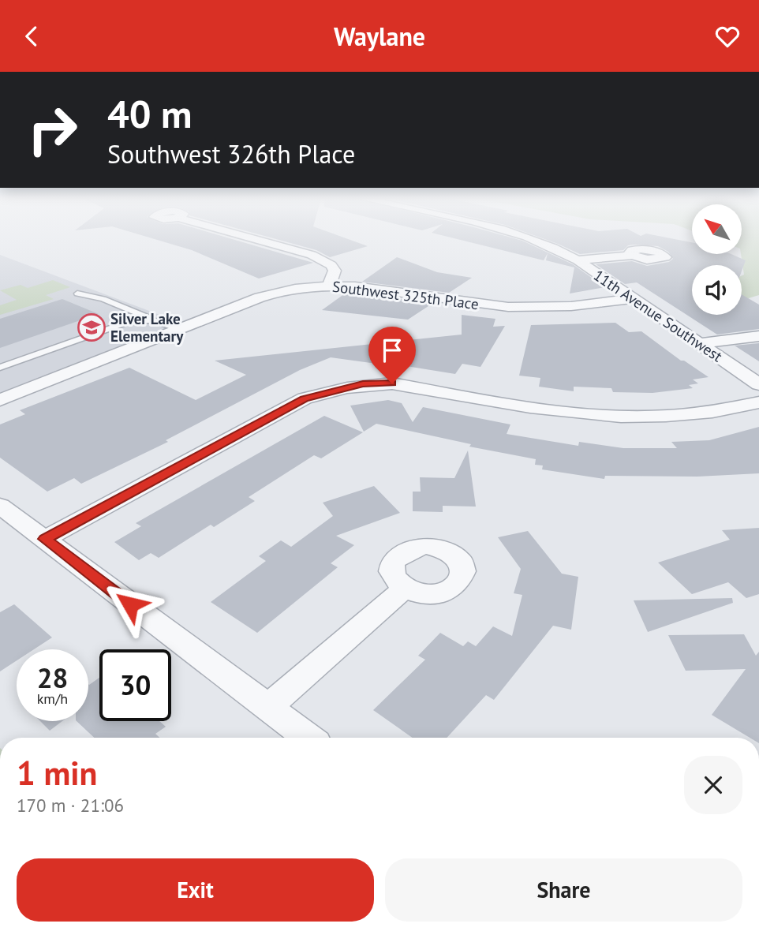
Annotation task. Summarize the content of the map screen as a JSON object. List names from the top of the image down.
{
  "streets": {
    "street": ["Southwest 325th Place", "11th Avenue Southwest"]
  },
  "crossings": [
    ["Southwest 325th Place", "11th Avenue Southwest"]
  ],
  "places": {
    "school or university": ["Silver Lake Elementary"]
  },
  "north": "top left",
  "page": {
    "header": "Waylane",
    "turn": ["40 m", "Southwest 326th Place"],
    "speed": "28 km/h",
    "limit": "30",
    "heading": ["1 min", "170 m · 21:06"],
    "buttons": ["Exit", "Share"]
  }
}
